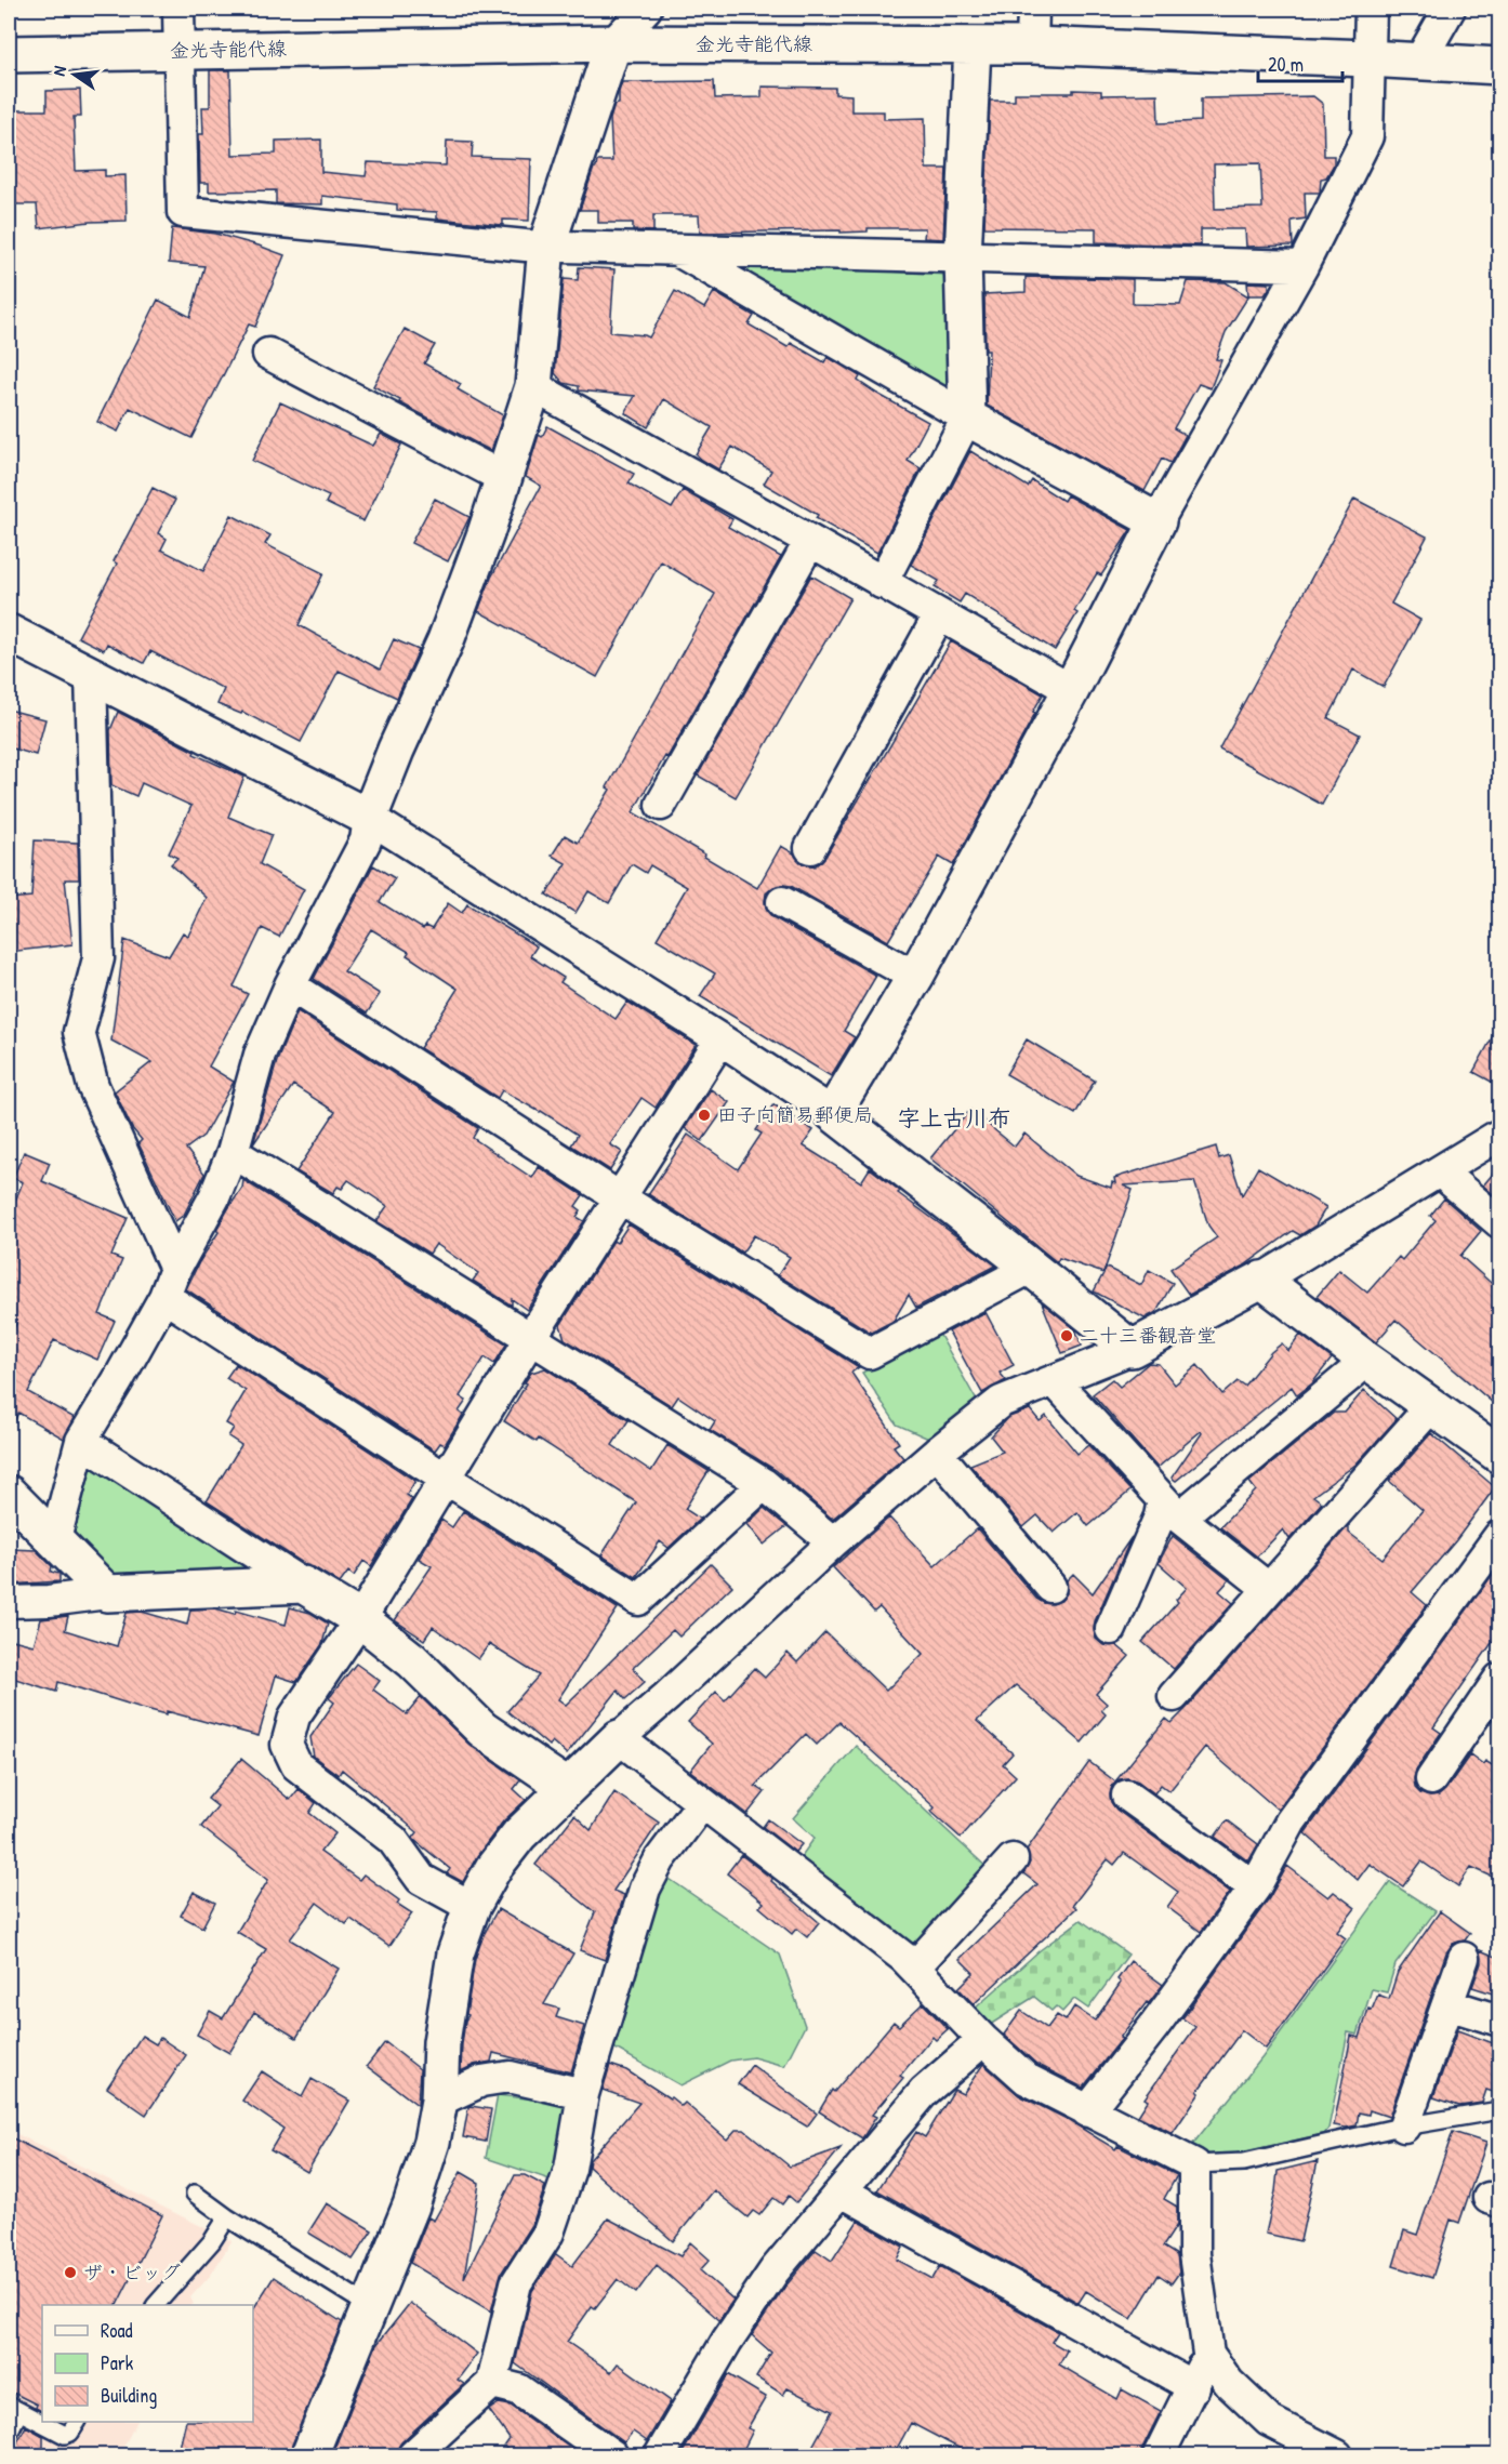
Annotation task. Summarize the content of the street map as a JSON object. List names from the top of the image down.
{
  "streets": {
    "street": ["金光寺能代線"]
  },
  "districts": ["字上古川布"],
  "places": ["田子向簡易郵便局", "二十三番観音堂", "ザ・ビッグ"],
  "legend": ["Road", "Park", "Building"],
  "scale_bar": "20 m",
  "north": "left"
}
